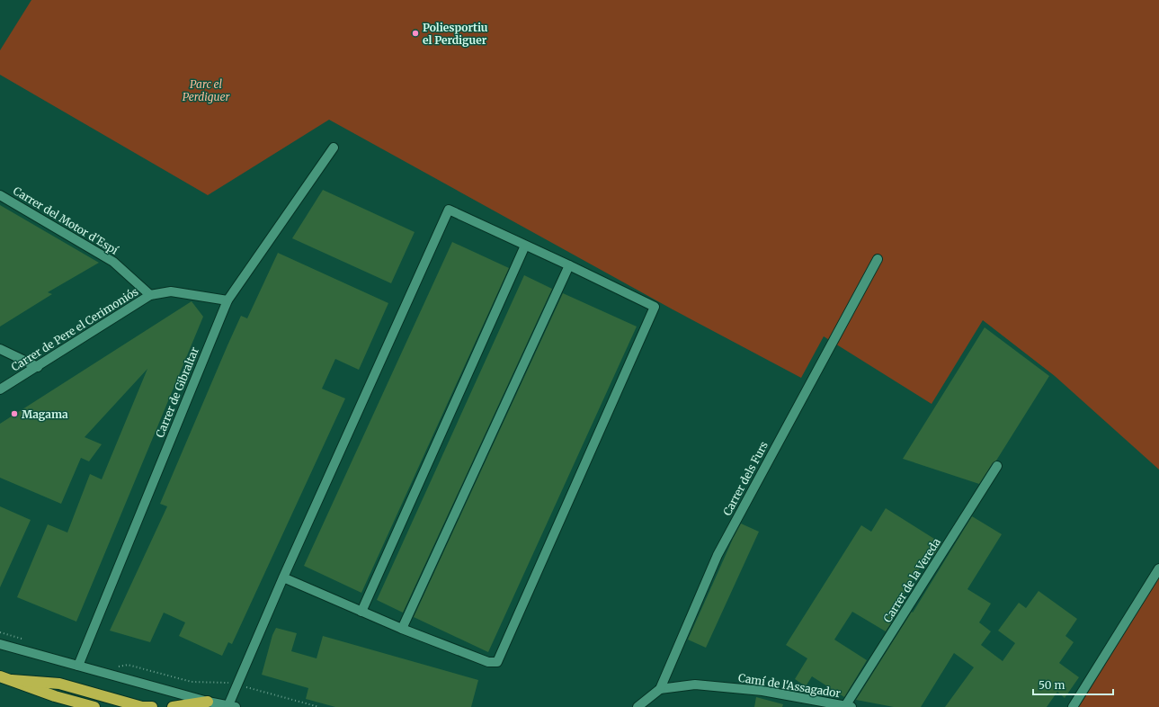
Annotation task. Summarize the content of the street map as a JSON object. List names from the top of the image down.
{
  "streets": {
    "street": [
      "Carrer del Motor d'Espí",
      "Carrer de Pere el Cerimoniós",
      "Carrer de Gibraltar",
      "Carrer dels Furs",
      "Carrer de la Vereda",
      "Camí de l'Assagador"
    ]
  },
  "crossings": [
    ["Carrer del Motor d'Espí", "Carrer de Pere el Cerimoniós"],
    ["Carrer de Pere el Cerimoniós", "Carrer de Gibraltar"],
    ["Carrer dels Furs", "Camí de l'Assagador"],
    ["Carrer de la Vereda", "Camí de l'Assagador"]
  ],
  "parks": ["Parc el Perdiguer"],
  "places": ["Poliesportiu el Perdiguer", "Magama"],
  "scale_bar": "50 m"
}
